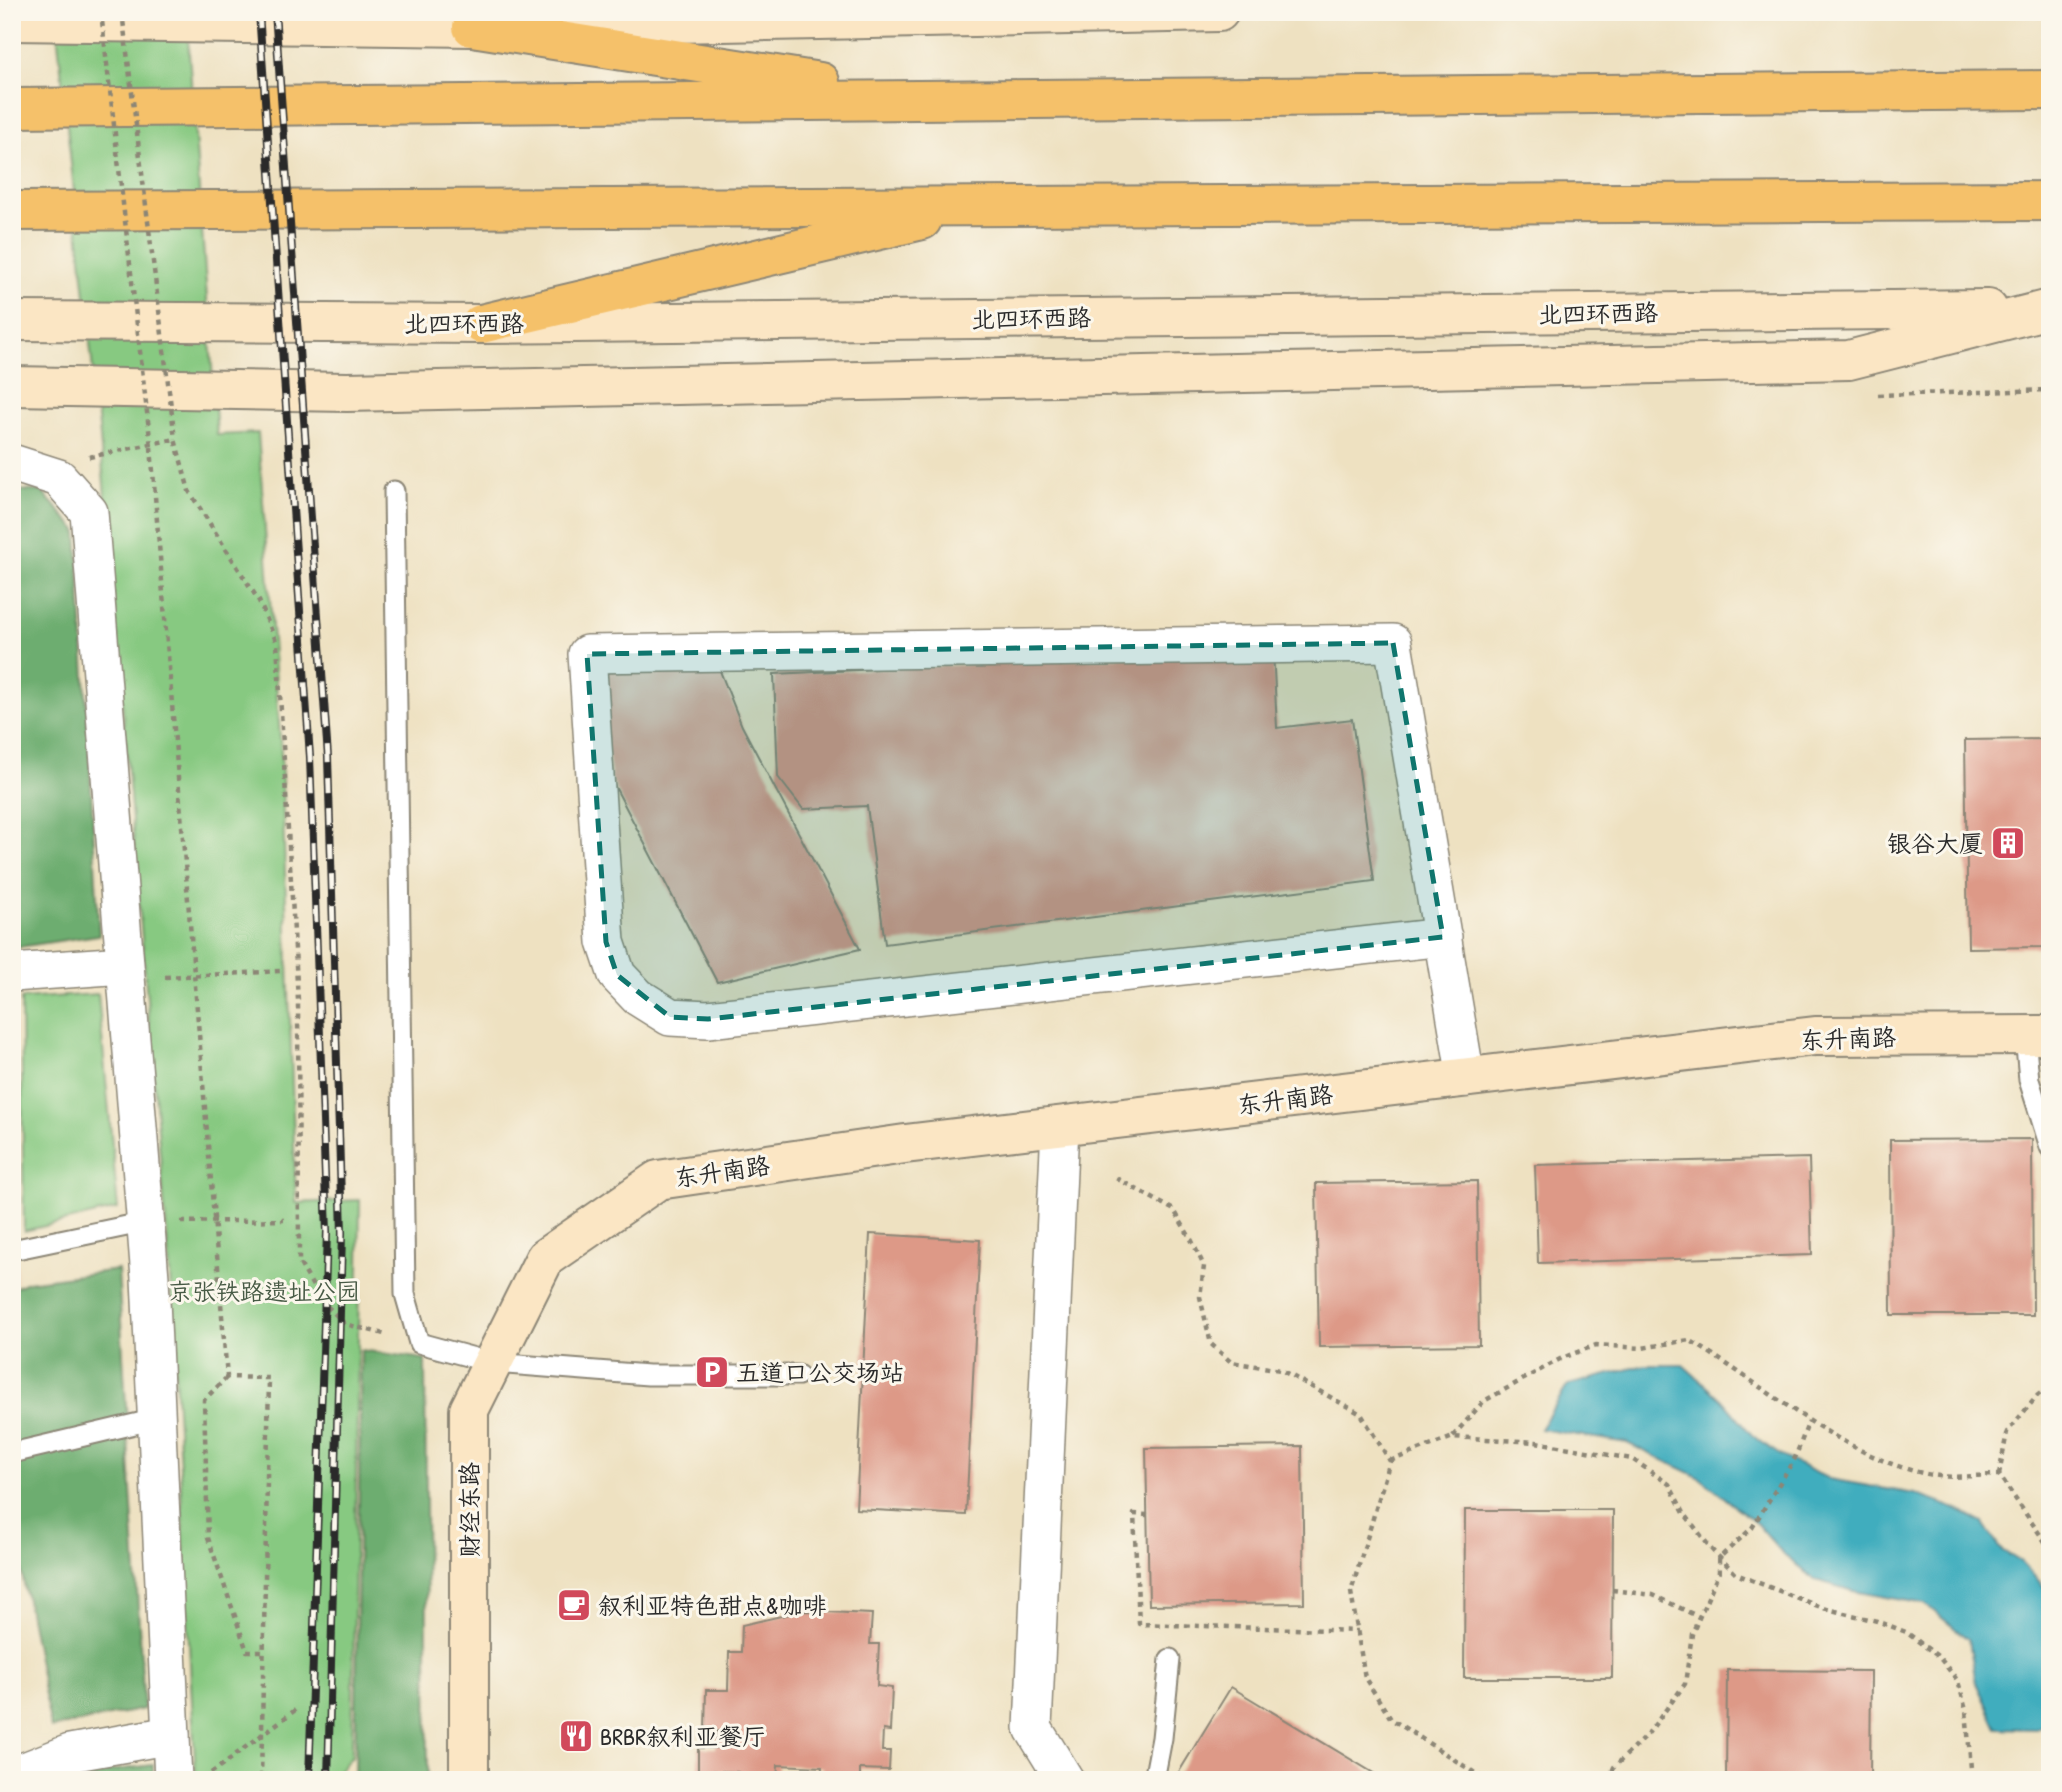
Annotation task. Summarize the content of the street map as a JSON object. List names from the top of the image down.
{
  "streets": {
    "street": ["北四环西路", "东升南路", "财经东路"]
  },
  "crossings": [
    ["东升南路", "财经东路"]
  ],
  "parks": ["京张铁路遗址公园"],
  "places": {
    "building": ["银谷大厦"],
    "parking": ["五道口公交场站"],
    "cafe": ["叙利亚特色甜点&咖啡"],
    "restaurant": ["BRBR叙利亚餐厅"]
  }
}
